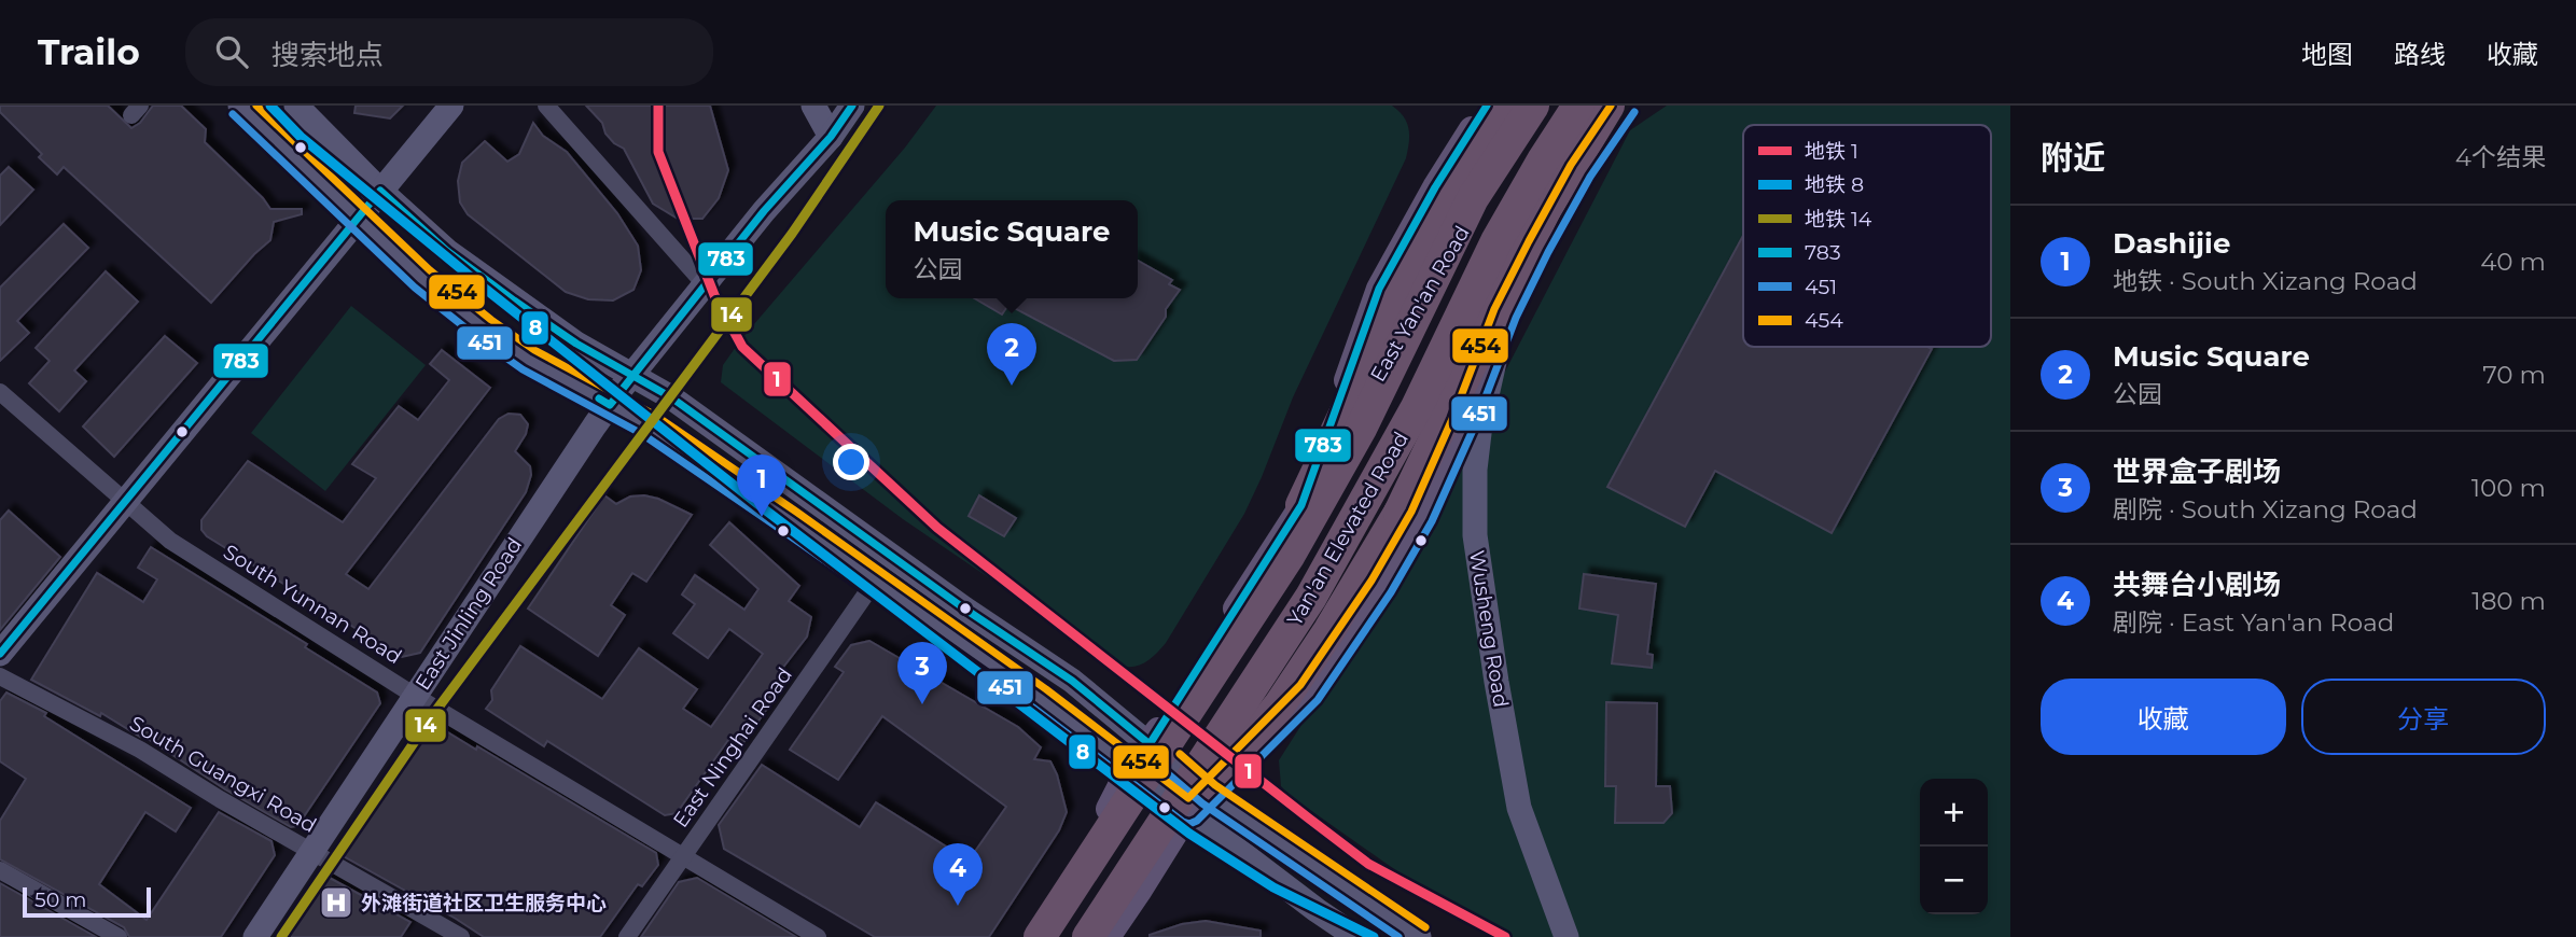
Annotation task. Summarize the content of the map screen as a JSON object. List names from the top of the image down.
{
  "streets": {
    "highway": ["Yan'an Elevated Road"],
    "main road": ["East Yan'an Road", "East Jinling Road", "Wusheng Road"],
    "street": ["South Yunnan Road", "East Ninghai Road", "South Guangxi Road"]
  },
  "crossings": [
    ["East Yan'an Road", "Yan'an Elevated Road"],
    ["East Yan'an Road", "Wusheng Road"],
    ["South Yunnan Road", "East Jinling Road"],
    ["South Yunnan Road", "East Ninghai Road"],
    ["East Jinling Road", "South Guangxi Road"]
  ],
  "places": {
    "hospital": ["外滩街道社区卫生服务中心"]
  },
  "lines": [
    "metro line 1",
    "metro line 8",
    "metro line 14",
    "transit line 783",
    "transit line 454",
    "transit line 451"
  ],
  "legend": [
    "地铁 1",
    "地铁 8",
    "地铁 14",
    "783",
    "451",
    "454"
  ],
  "scale_bar": "50 m",
  "page": {
    "header": "Trailo",
    "search": "搜索地点",
    "nav": ["地图", "路线", "收藏"],
    "heading": ["附近", "4个结果"],
    "popup": ["Music Square", "公园"],
    "list": [
      {
        "mark": "1",
        "name": "Dashijie",
        "note": "地铁 · South Xizang Road",
        "value": "40 m"
      },
      {
        "mark": "2",
        "name": "Music Square",
        "note": "公园",
        "value": "70 m"
      },
      {
        "mark": "3",
        "name": "世界盒子剧场",
        "note": "剧院 · South Xizang Road",
        "value": "100 m"
      },
      {
        "mark": "4",
        "name": "共舞台小剧场",
        "note": "剧院 · East Yan'an Road",
        "value": "180 m"
      }
    ],
    "pins": [
      "2",
      "1",
      "3",
      "4"
    ],
    "buttons": ["收藏", "分享"],
    "map_buttons": ["+", "−"],
    "scale": "50 m"
  }
}
